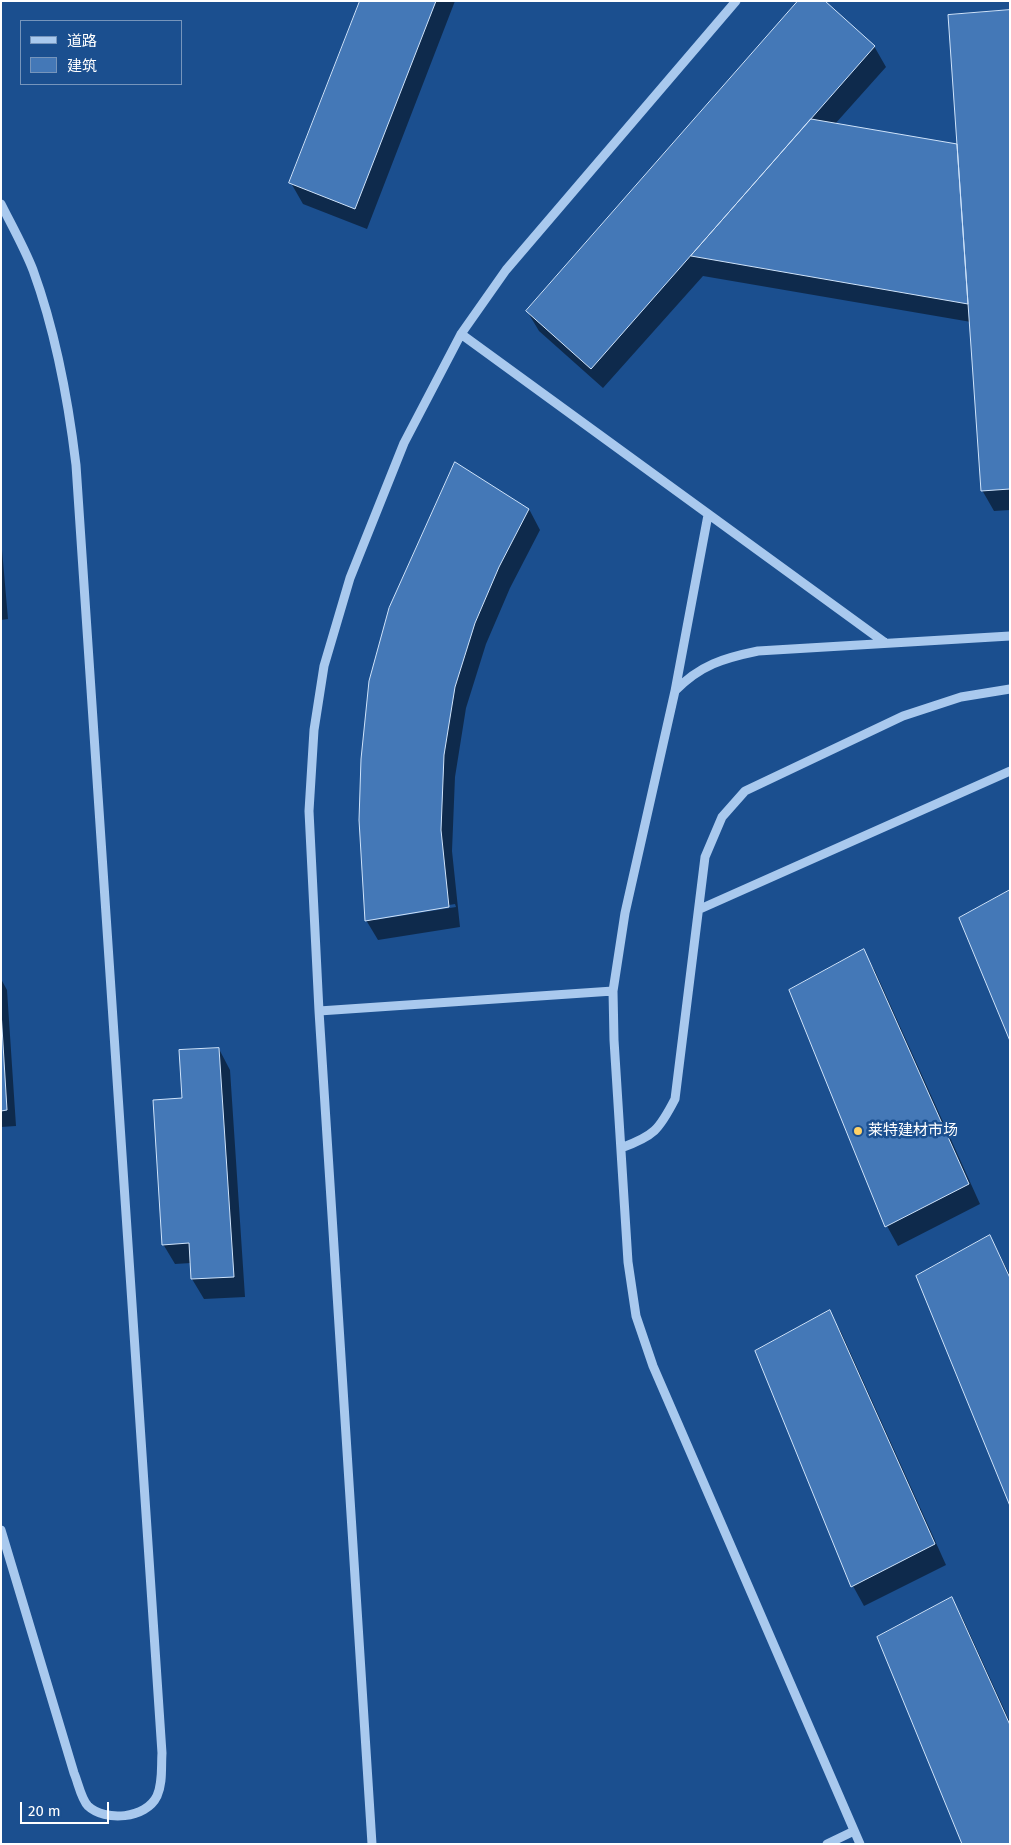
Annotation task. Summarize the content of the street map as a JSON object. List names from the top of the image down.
{
  "places": ["莱特建材市场"],
  "legend": ["道路", "建筑"],
  "scale_bar": "20 m"
}
